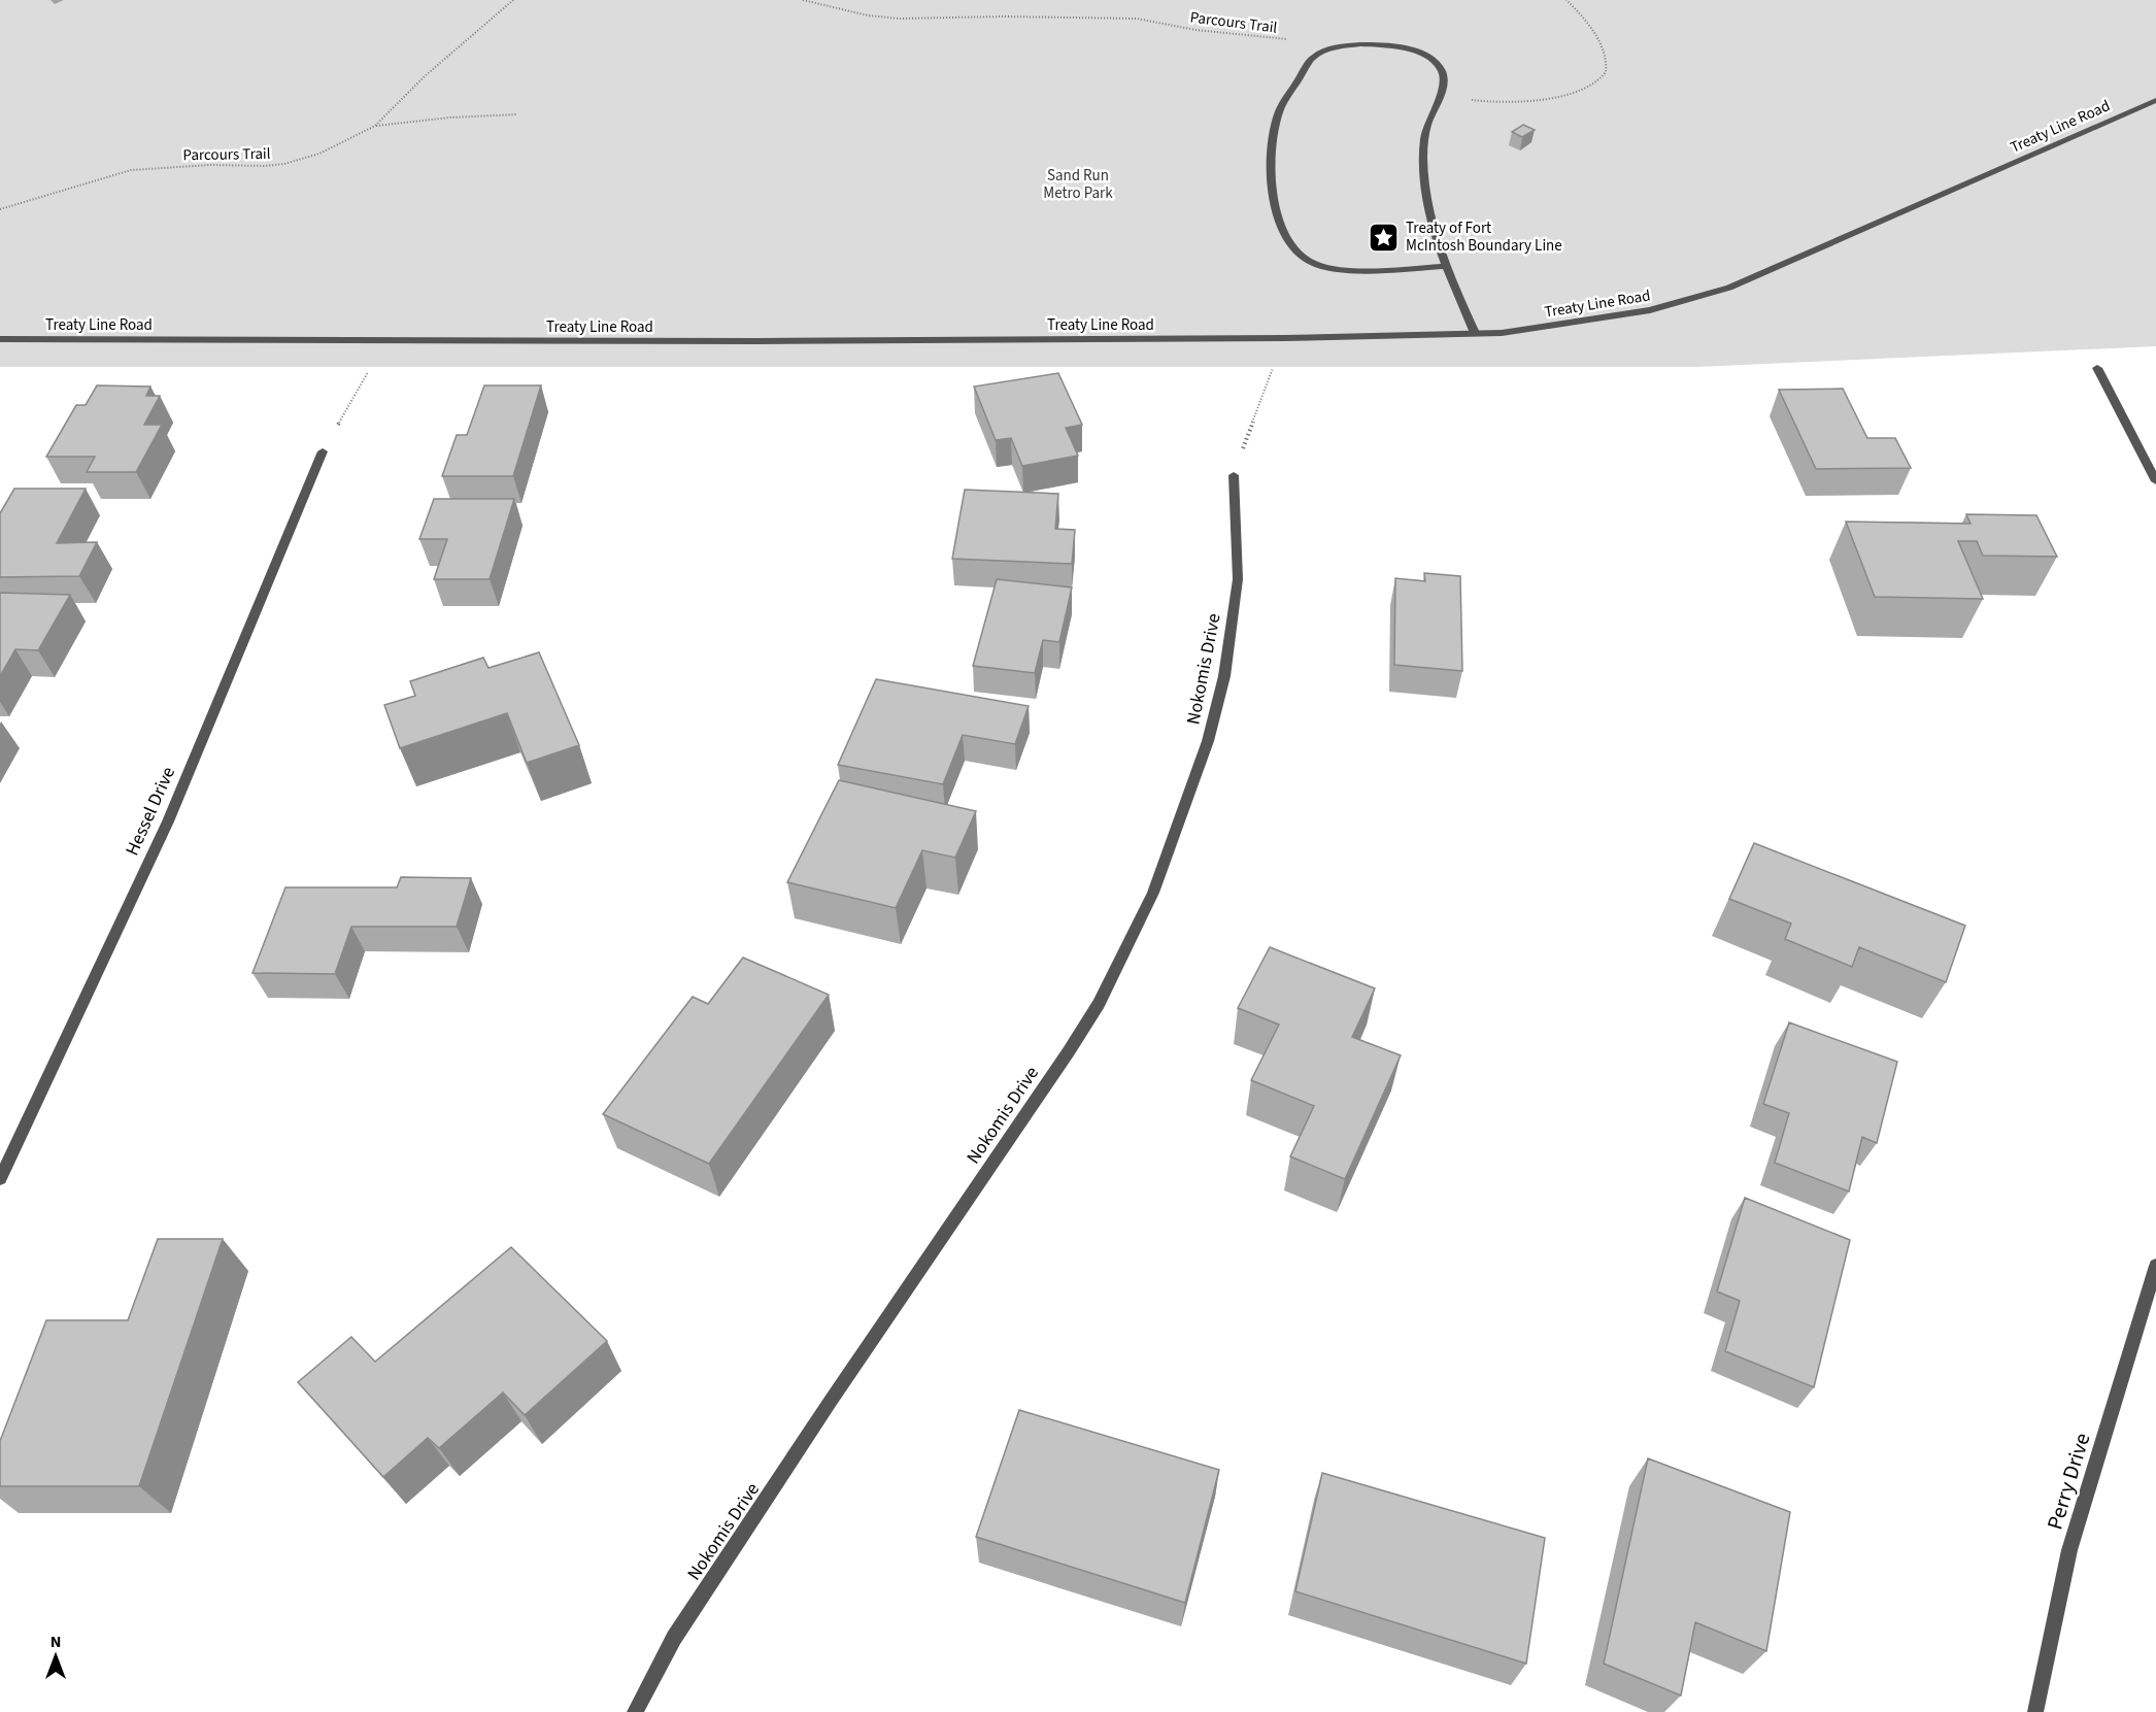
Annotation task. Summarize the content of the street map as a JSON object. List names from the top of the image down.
{
  "streets": {
    "street": [
      "Treaty Line Road",
      "Nokomis Drive",
      "Hessel Drive",
      "Perry Drive"
    ],
    "path": ["Parcours Trail"]
  },
  "parks": ["Sand Run Metro Park"],
  "places": {
    "place": ["Treaty of Fort McIntosh Boundary Line"]
  },
  "north": "top"
}
